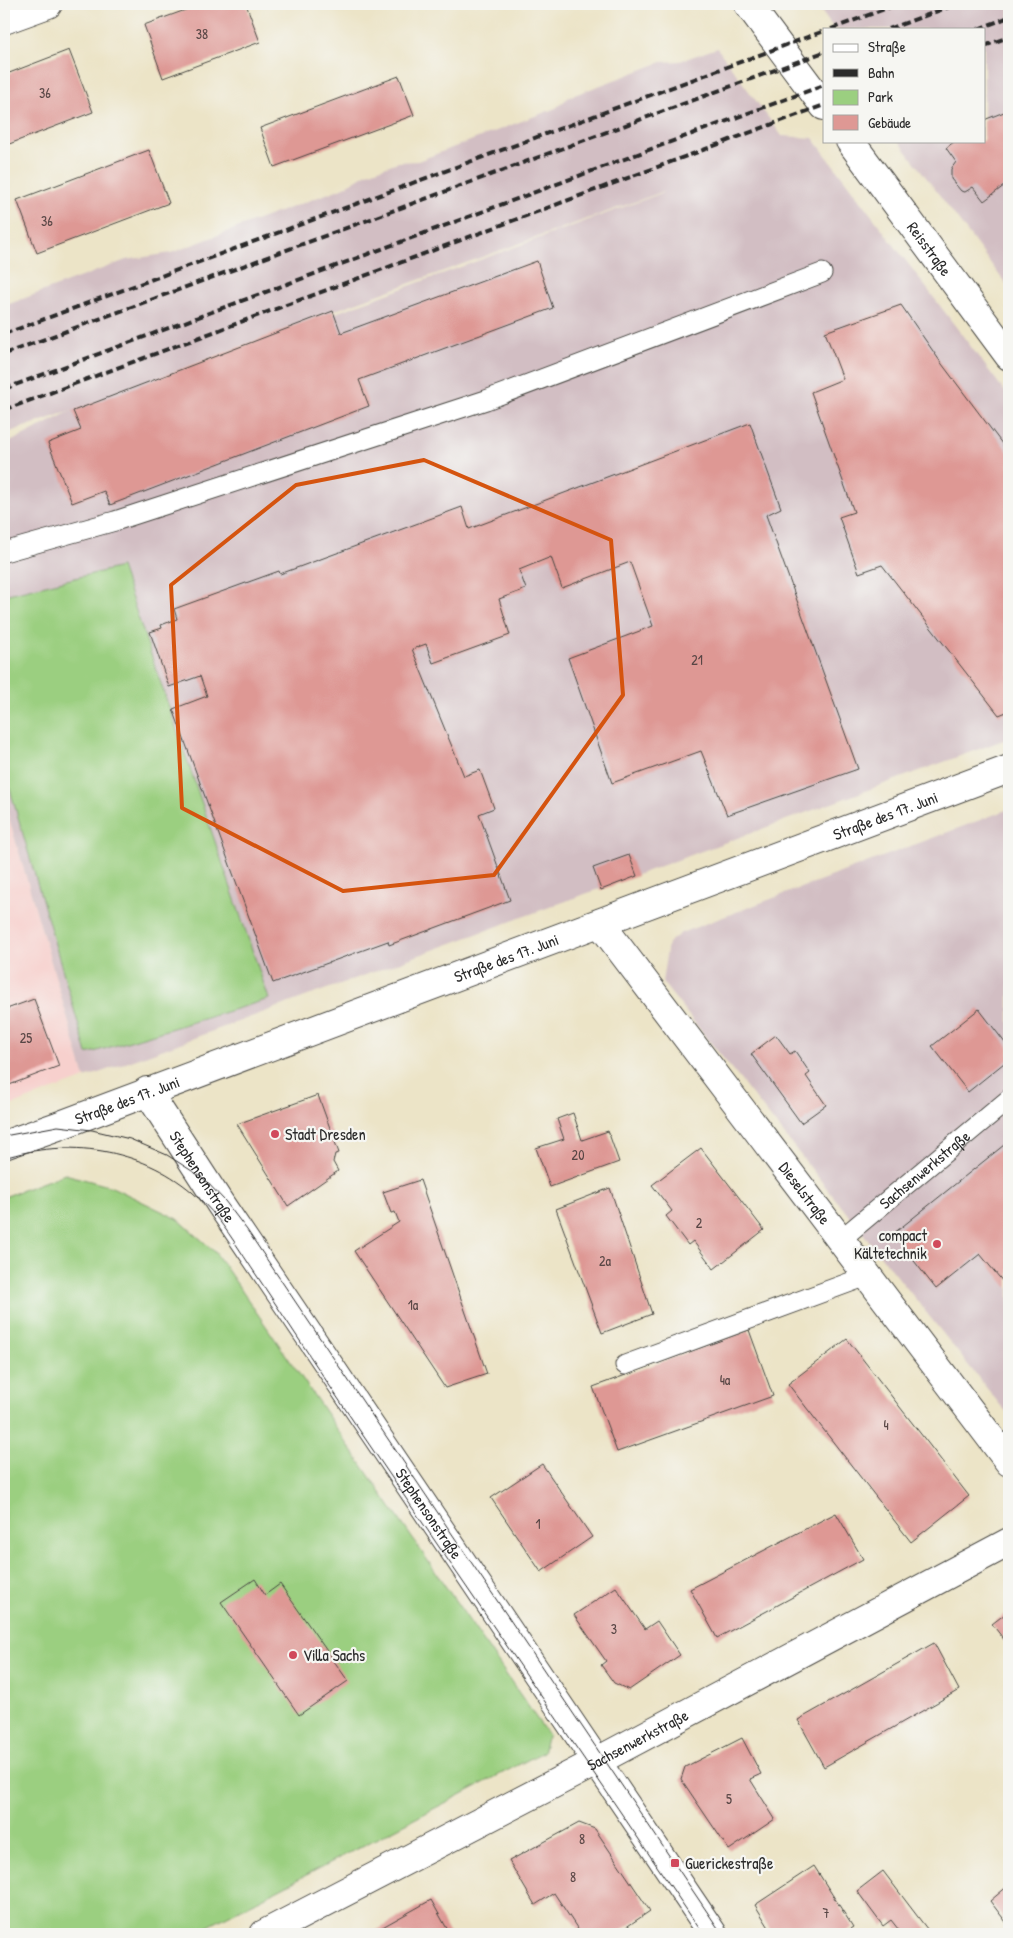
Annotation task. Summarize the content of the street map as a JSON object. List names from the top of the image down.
{
  "streets": {
    "street": [
      "Reisstraße",
      "Straße des 17. Juni",
      "Sachsenwerkstraße",
      "Stephensonstraße",
      "Dieselstraße"
    ]
  },
  "crossings": [
    ["Straße des 17. Juni", "Stephensonstraße"],
    ["Straße des 17. Juni", "Dieselstraße"],
    ["Sachsenwerkstraße", "Stephensonstraße"],
    ["Sachsenwerkstraße", "Dieselstraße"]
  ],
  "places": {
    "other": ["Stadt Dresden", "compact Kältetechnik", "Villa Sachs"],
    "transit": ["Guerickestraße"]
  },
  "house_numbers": [
    "38",
    "36",
    "36",
    "21",
    "25",
    "20",
    "2",
    "2a",
    "1a",
    "4a",
    "4",
    "1",
    "3",
    "5",
    "8",
    "8",
    "7"
  ],
  "legend": [
    "Straße",
    "Bahn",
    "Park",
    "Gebäude"
  ]
}
